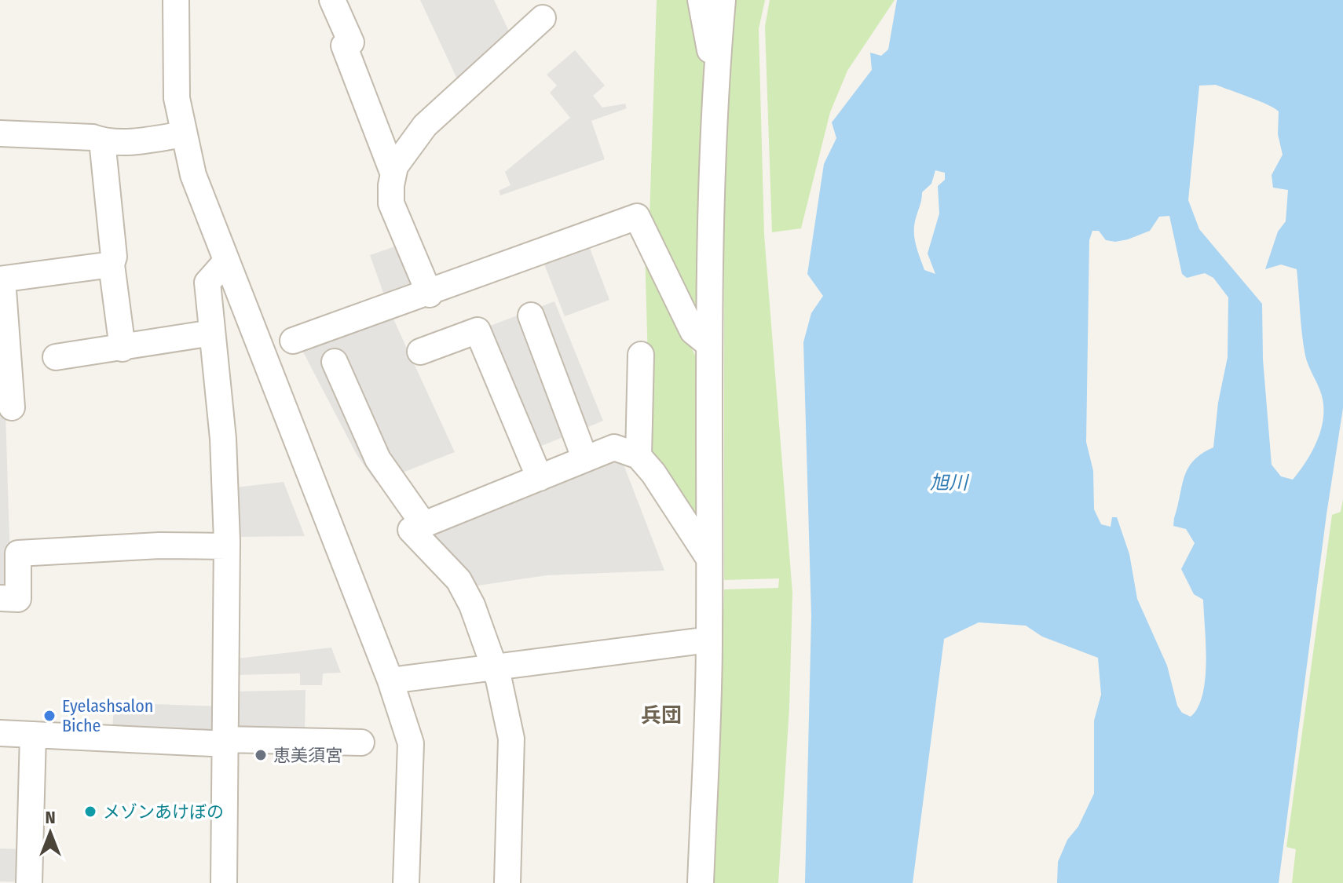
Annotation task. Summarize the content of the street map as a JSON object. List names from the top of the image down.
{
  "districts": ["兵団"],
  "water": ["旭川"],
  "places": ["Eyelashsalon Biche", "恵美須宮", "メゾンあけぼの"],
  "north": "top"
}
